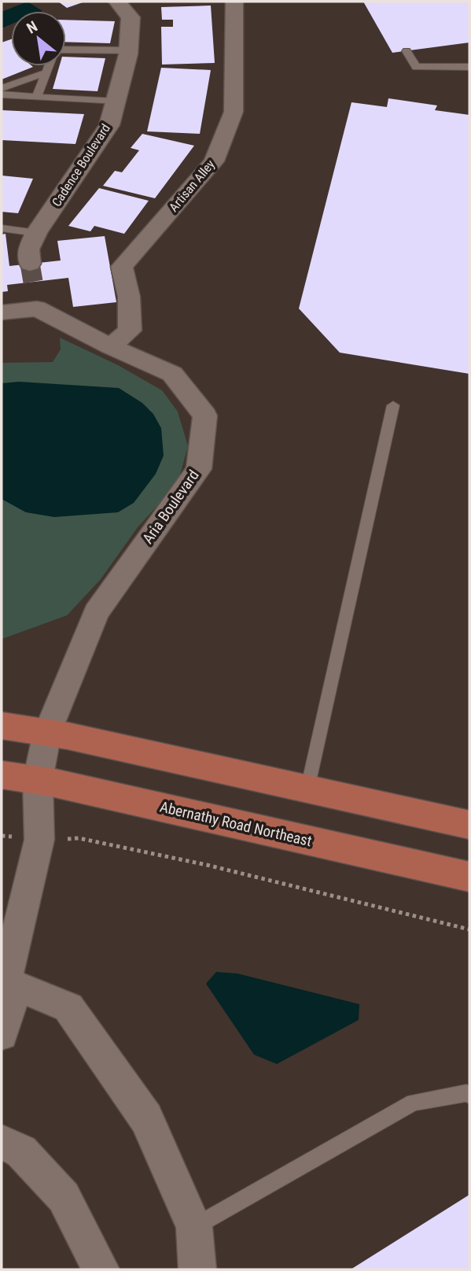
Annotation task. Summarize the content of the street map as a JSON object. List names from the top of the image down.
{
  "streets": {
    "main road": ["Abernathy Road Northeast"],
    "street": ["Cadence Boulevard", "Artisan Alley", "Aria Boulevard"]
  },
  "crossings": [
    ["Artisan Alley", "Aria Boulevard"],
    ["Aria Boulevard", "Abernathy Road Northeast"]
  ],
  "north": "top left"
}
